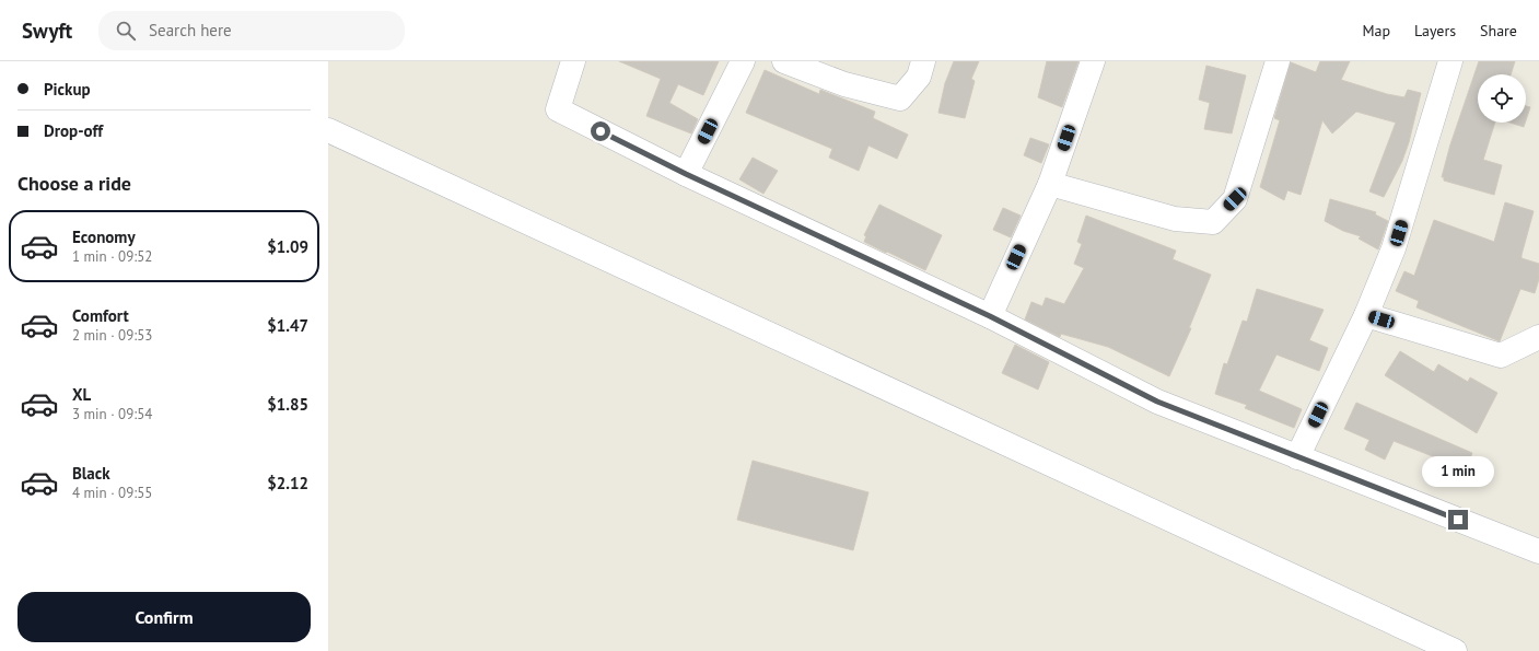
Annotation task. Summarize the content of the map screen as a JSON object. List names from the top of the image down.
{
  "page": {
    "header": "Swyft",
    "search": "Search here",
    "nav": ["Map", "Layers", "Share"],
    "banner": ["Pickup", "Drop-off"],
    "heading": "Choose a ride",
    "list": [
      {
        "name": "Economy",
        "note": "1 min · 09:52",
        "value": "$1.09"
      },
      {
        "name": "Comfort",
        "note": "2 min · 09:53",
        "value": "$1.47"
      },
      {
        "name": "XL",
        "note": "3 min · 09:54",
        "value": "$1.85"
      },
      {
        "name": "Black",
        "note": "4 min · 09:55",
        "value": "$2.12"
      }
    ],
    "bubble": "1 min",
    "buttons": "Confirm"
  }
}
